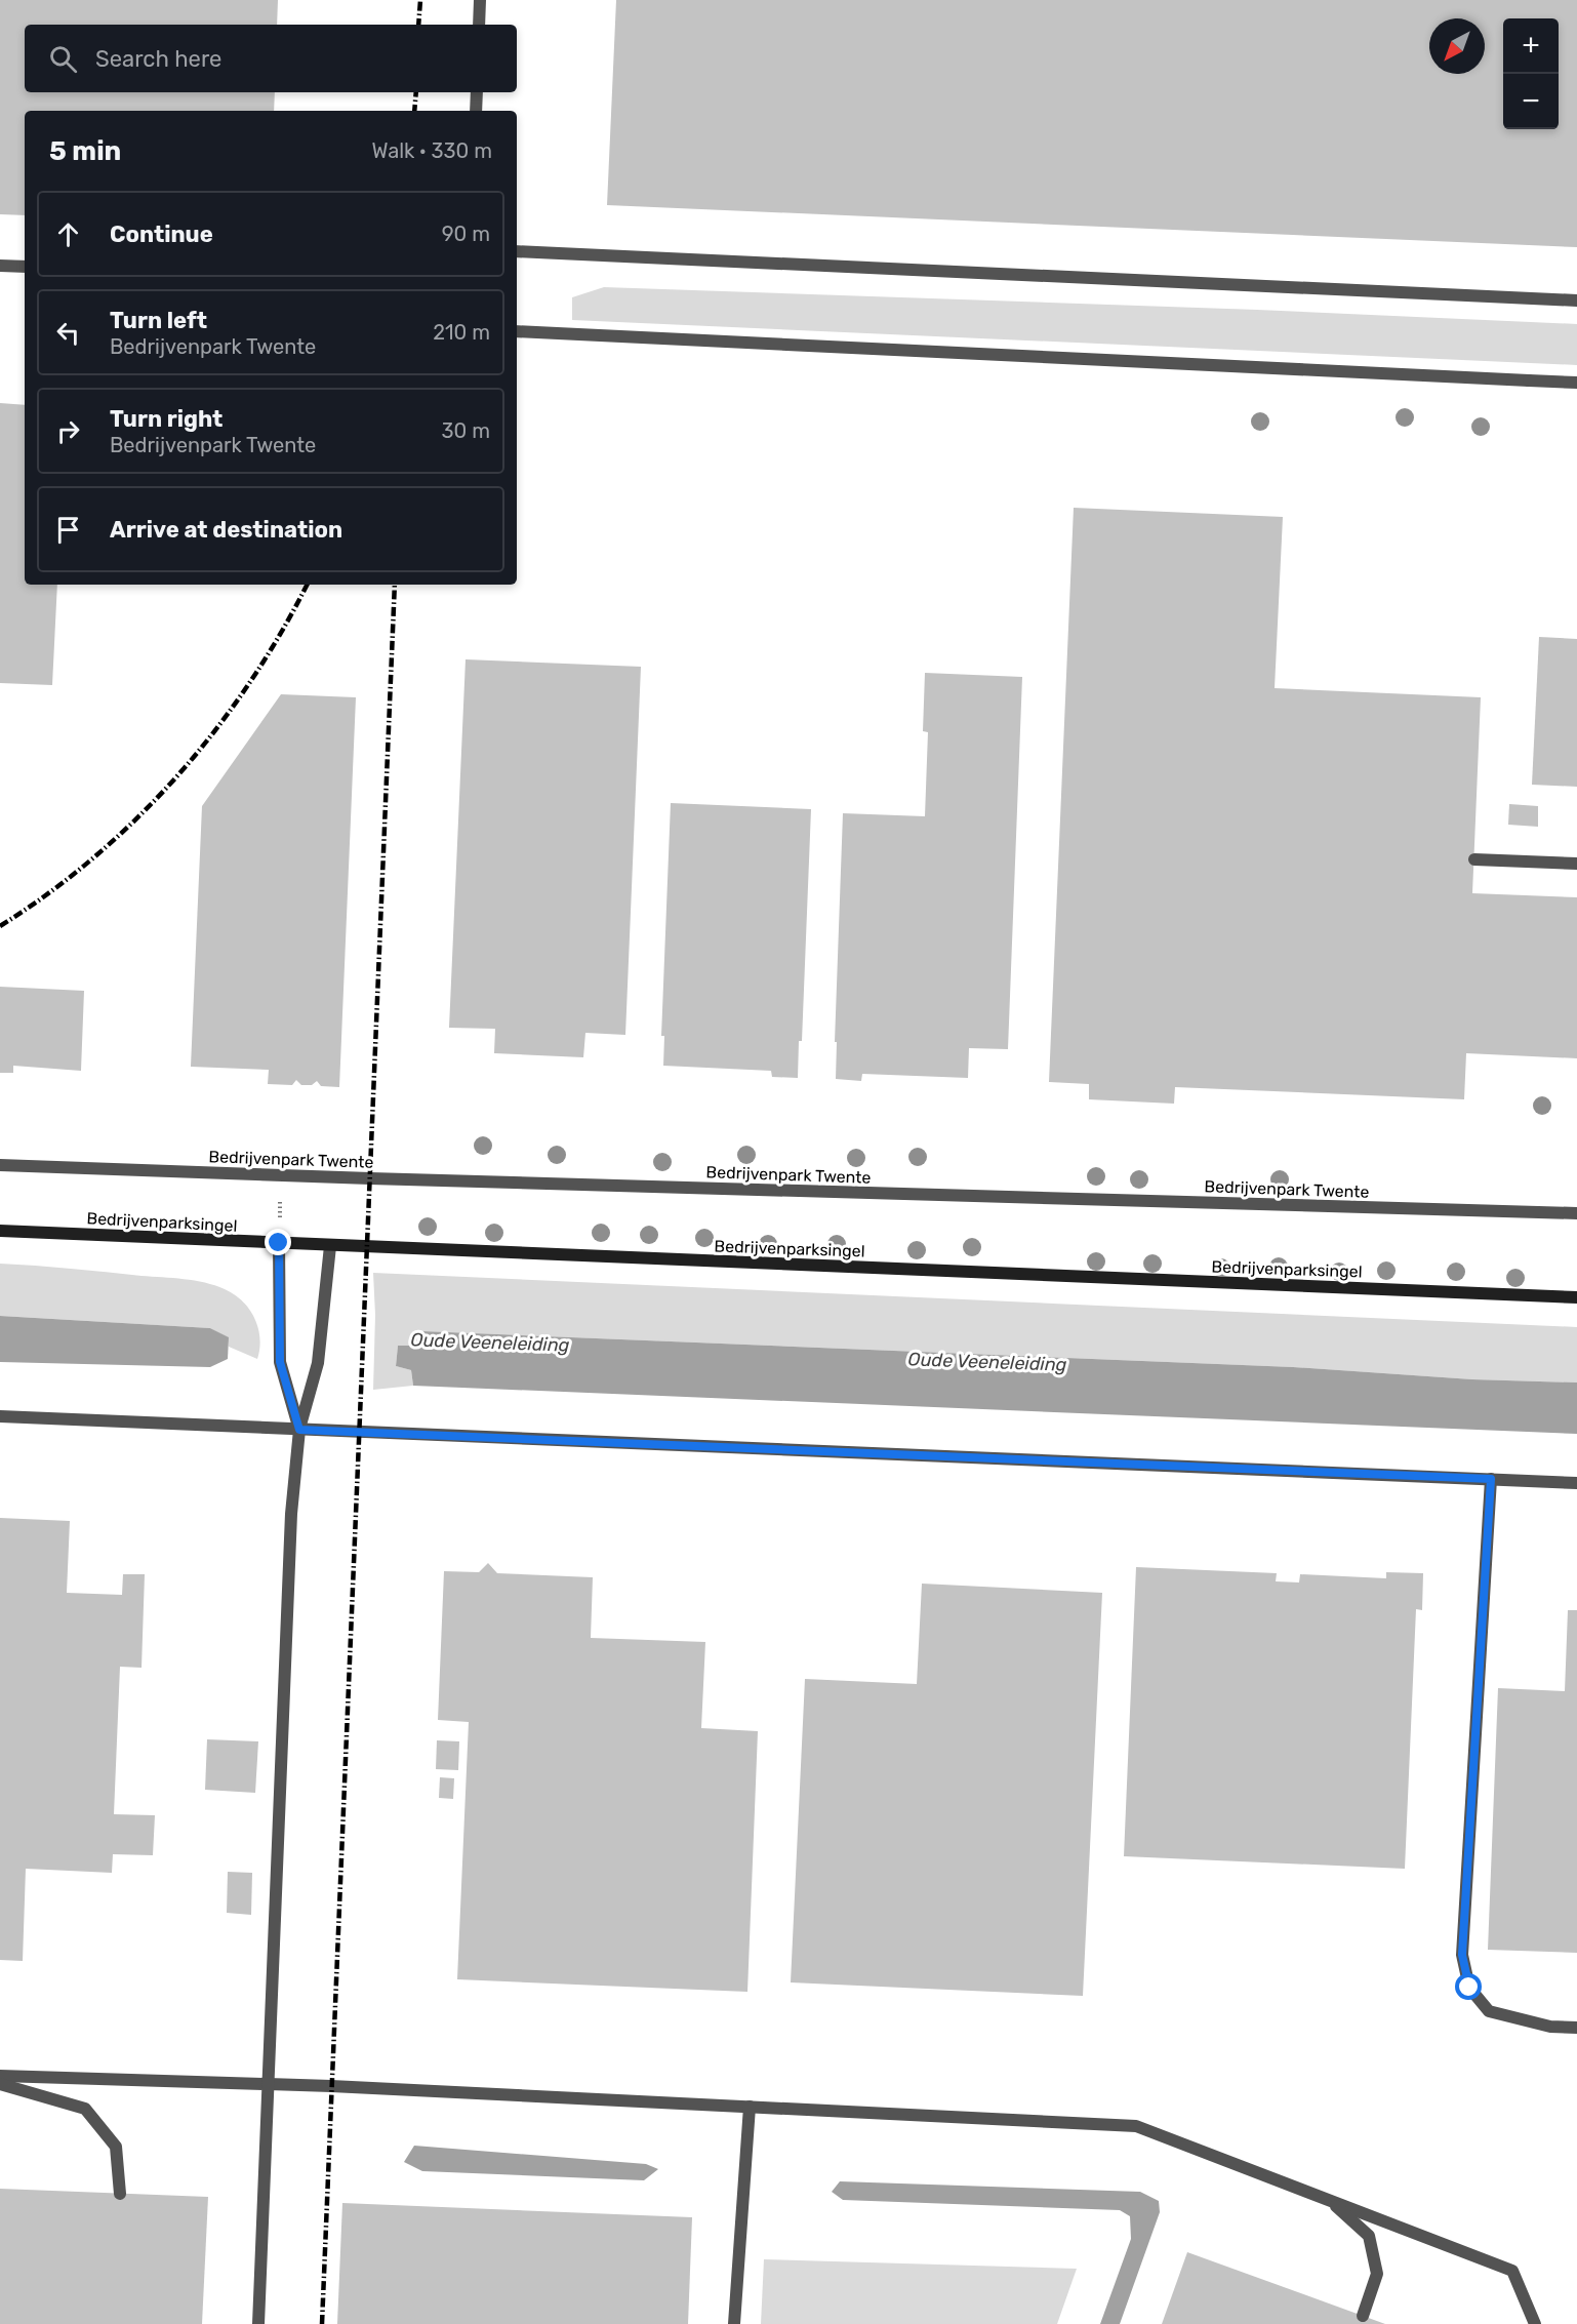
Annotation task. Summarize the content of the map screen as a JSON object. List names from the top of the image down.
{
  "streets": {
    "street": ["Bedrijvenpark Twente", "Bedrijvenparksingel"]
  },
  "water": ["Oude Veeneleiding"],
  "north": "bottom left",
  "page": {
    "map_buttons": ["+", "−"],
    "search": "Search here",
    "heading": ["5 min", "Walk · 330 m"],
    "list": [
      ["Continue", "90 m"],
      ["Turn left", "Bedrijvenpark Twente", "210 m"],
      ["Turn right", "Bedrijvenpark Twente", "30 m"],
      "Arrive at destination"
    ]
  }
}
